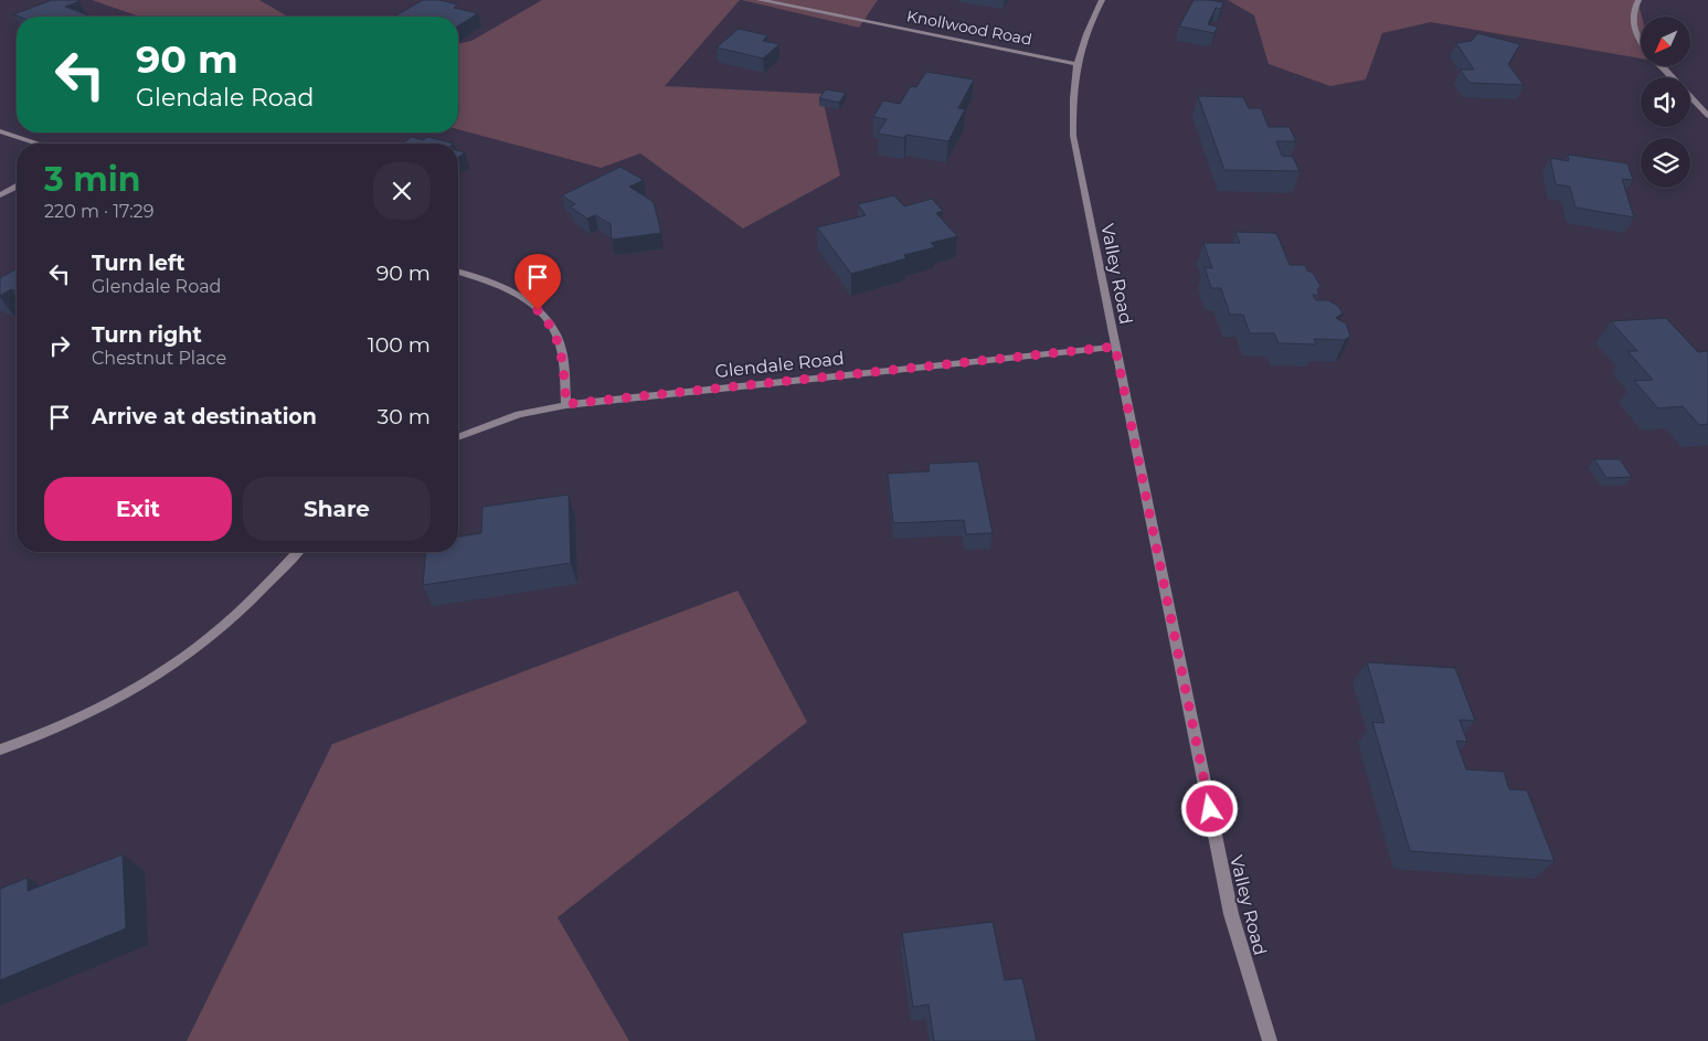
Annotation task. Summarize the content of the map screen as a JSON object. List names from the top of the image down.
{
  "streets": {
    "street": ["Knollwood Road", "Valley Road", "Glendale Road"]
  },
  "crossings": [
    ["Knollwood Road", "Valley Road"],
    ["Valley Road", "Glendale Road"]
  ],
  "north": "bottom left",
  "page": {
    "turn": ["90 m", "Glendale Road"],
    "heading": ["3 min", "220 m · 17:29"],
    "list": [
      {
        "name": "Turn left",
        "note": "Glendale Road",
        "value": "90 m"
      },
      {
        "name": "Turn right",
        "note": "Chestnut Place",
        "value": "100 m"
      },
      {
        "name": "Arrive at destination",
        "value": "30 m"
      }
    ],
    "buttons": ["Exit", "Share"]
  }
}
